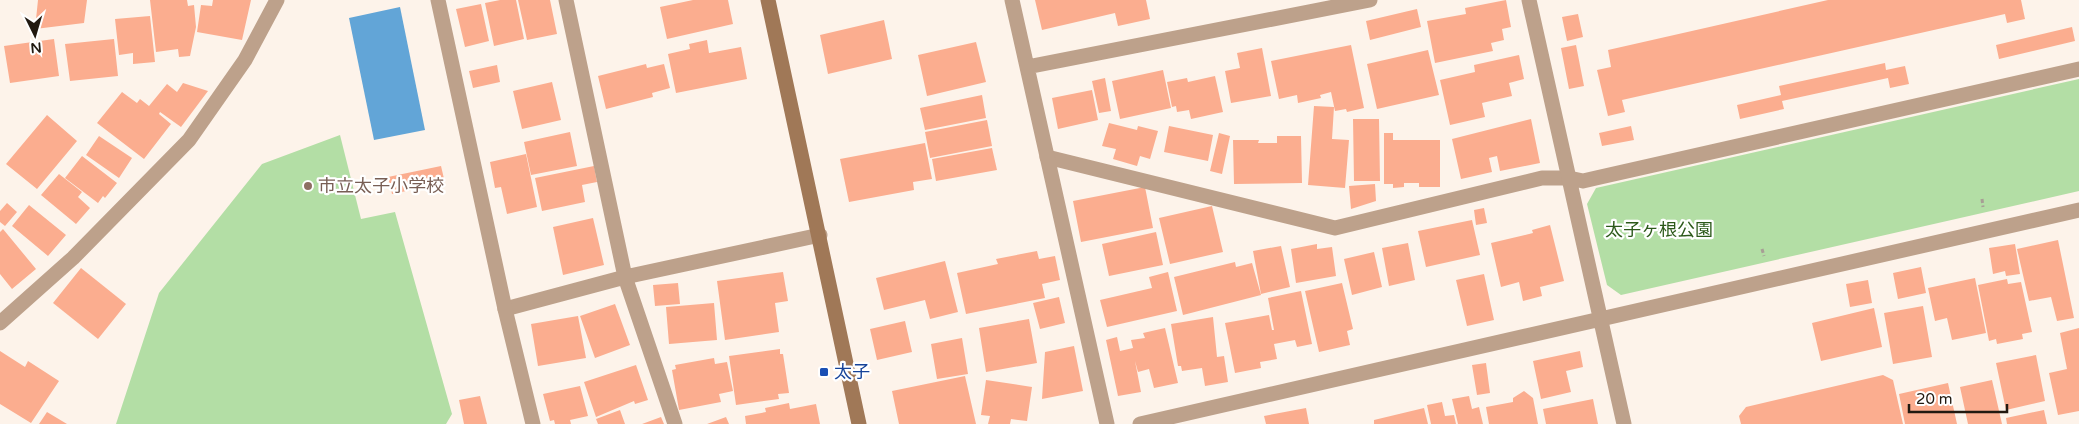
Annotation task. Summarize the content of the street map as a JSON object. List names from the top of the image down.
{
  "parks": ["太子ヶ根公園"],
  "places": {
    "other": ["市立太子小学校"],
    "transit": ["太子"]
  },
  "scale_bar": "20 m",
  "north": "bottom"
}
